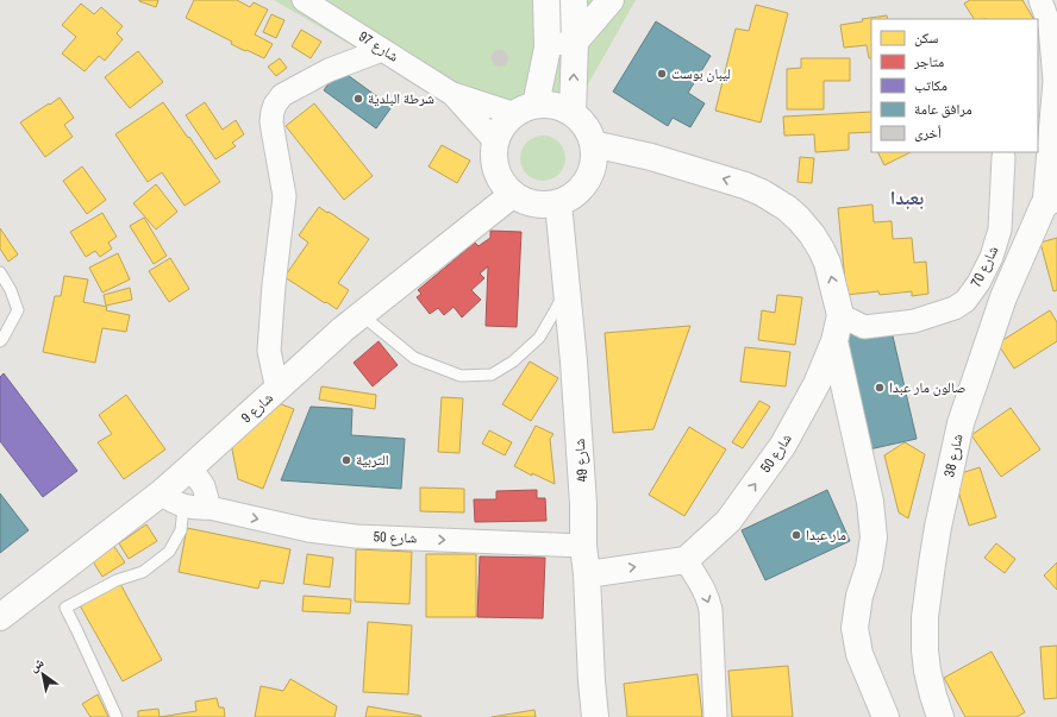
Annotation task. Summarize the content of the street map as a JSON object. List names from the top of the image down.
{
  "streets": {
    "main road": [
      "شارع 9",
      "شارع 50",
      "شارع 38",
      "شارع 49"
    ],
    "street": ["شارع 97", "شارع 70"]
  },
  "crossings": [
    ["شارع 97", "شارع 9"],
    ["شارع 97", "شارع 49"],
    ["شارع 70", "شارع 50"],
    ["شارع 9", "شارع 50"],
    ["شارع 9", "شارع 49"],
    ["شارع 50", "شارع 49"]
  ],
  "one_way": ["شارع 50"],
  "districts": ["بعبدا"],
  "places": [
    "ليبان بوست",
    "شرطة البلدية",
    "صالون مار عبدا",
    "التربية",
    "مار عبدا"
  ],
  "legend": [
    "سكن",
    "متاجر",
    "مكاتب",
    "مرافق عامة",
    "أخرى"
  ],
  "north": "top left"
}
